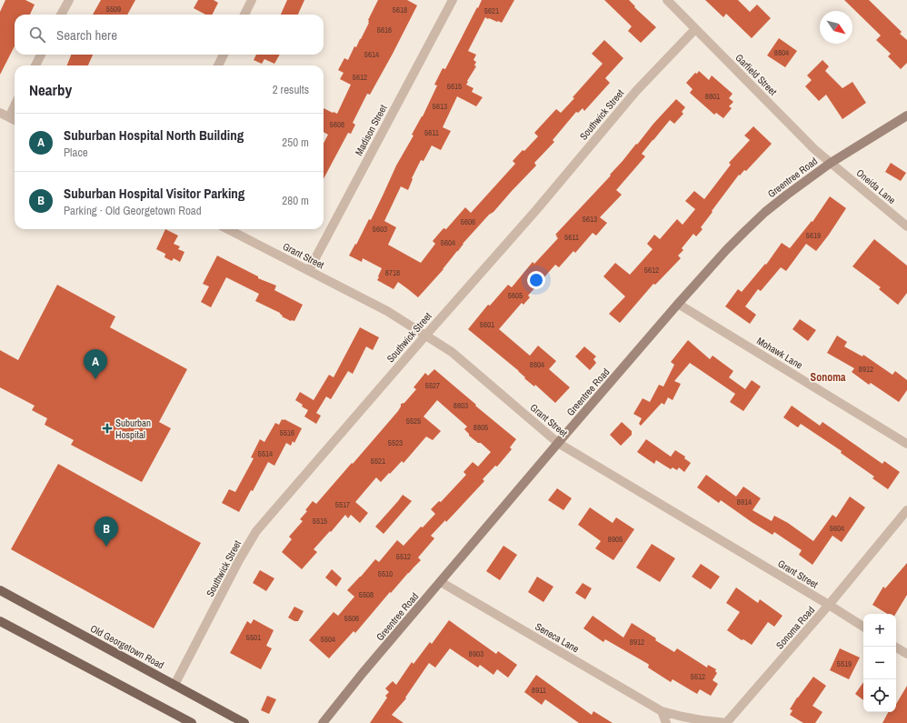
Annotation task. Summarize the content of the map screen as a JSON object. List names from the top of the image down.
{
  "streets": {
    "main road": ["Old Georgetown Road"],
    "street": [
      "Garfield Street",
      "Southwick Street",
      "Madison Street",
      "Greentree Road",
      "Oneida Lane",
      "Grant Street",
      "Mohawk Lane",
      "Sonoma Road",
      "Seneca Lane"
    ]
  },
  "crossings": [
    ["Garfield Street", "Southwick Street"],
    ["Garfield Street", "Greentree Road"],
    ["Garfield Street", "Oneida Lane"],
    ["Southwick Street", "Grant Street"],
    ["Southwick Street", "Old Georgetown Road"],
    ["Madison Street", "Grant Street"],
    ["Greentree Road", "Oneida Lane"],
    ["Greentree Road", "Grant Street"],
    ["Greentree Road", "Mohawk Lane"],
    ["Greentree Road", "Seneca Lane"],
    ["Grant Street", "Sonoma Road"],
    ["Sonoma Road", "Seneca Lane"]
  ],
  "districts": ["Sonoma"],
  "places": {
    "health": ["Suburban Hospital"]
  },
  "house_numbers": [
    "5509",
    "5618",
    "5621",
    "5616",
    "8804",
    "5614",
    "5612",
    "5615",
    "8801",
    "5613",
    "5608",
    "5611",
    "5613",
    "5606",
    "5603",
    "5619",
    "5611",
    "5604",
    "5612",
    "8718",
    "5605",
    "5601",
    "8804",
    "8912",
    "5527",
    "8803",
    "5525",
    "8805",
    "5516",
    "5523",
    "5514",
    "5521",
    "8914",
    "5517",
    "5515",
    "5604",
    "8905",
    "5512",
    "5510",
    "5508",
    "5506",
    "5501",
    "5504",
    "8912",
    "8903",
    "5519",
    "5512",
    "8911"
  ],
  "north": "bottom right",
  "page": {
    "search": "Search here",
    "heading": ["Nearby", "2 results"],
    "list": [
      {
        "mark": "A",
        "name": "Suburban Hospital North Building",
        "note": "Place",
        "value": "250 m"
      },
      {
        "mark": "B",
        "name": "Suburban Hospital Visitor Parking",
        "note": "Parking · Old Georgetown Road",
        "value": "280 m"
      }
    ],
    "pins": ["A", "B"],
    "map_buttons": ["+", "−"]
  }
}
